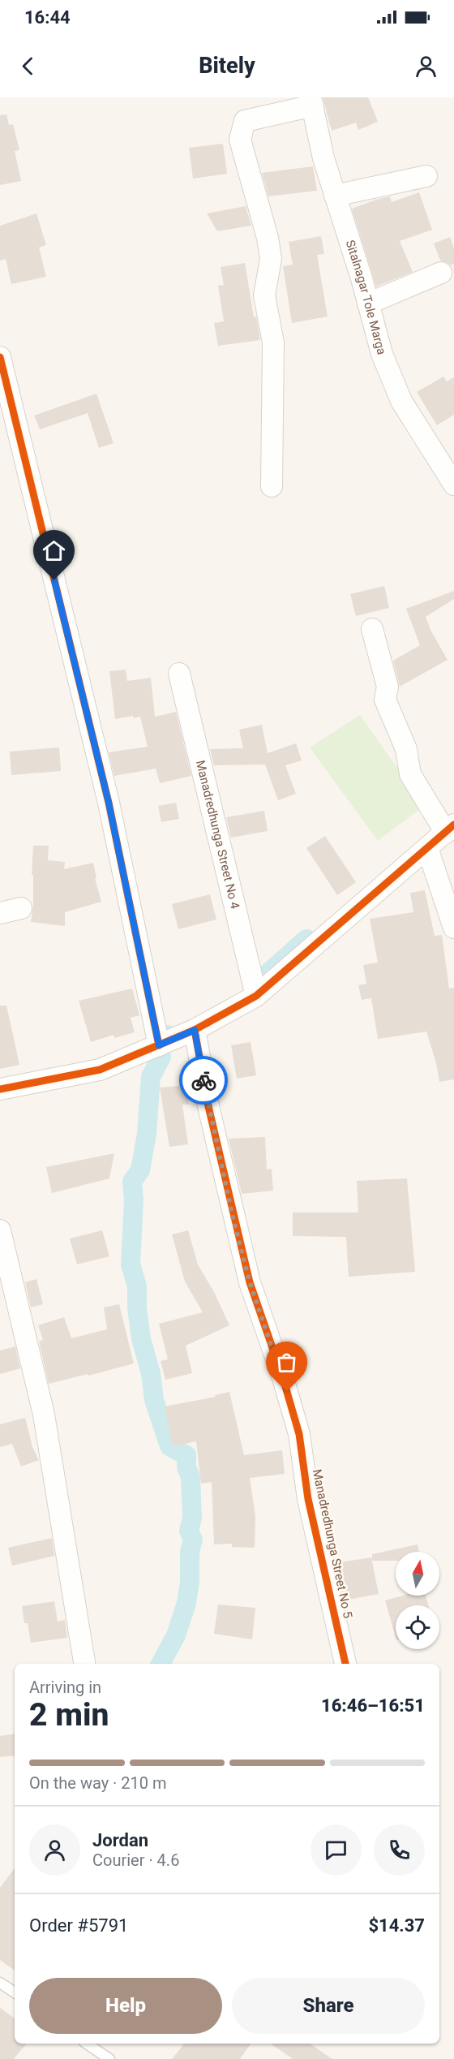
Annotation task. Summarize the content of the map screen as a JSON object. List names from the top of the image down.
{
  "streets": {
    "street": ["Sitalnagar Tole Marga", "Manadredhunga Street No 4", "Manadredhunga Street No 5"]
  },
  "north": "top",
  "page": {
    "status": "16:44",
    "header": "Bitely",
    "heading": ["2 min", "Arriving in", "16:46–16:51"],
    "panel": [
      "Jordan",
      "Courier · 4.6",
      "Order #5791",
      "$14.37"
    ],
    "bar": "On the way · 210 m",
    "buttons": ["Help", "Share"]
  }
}
